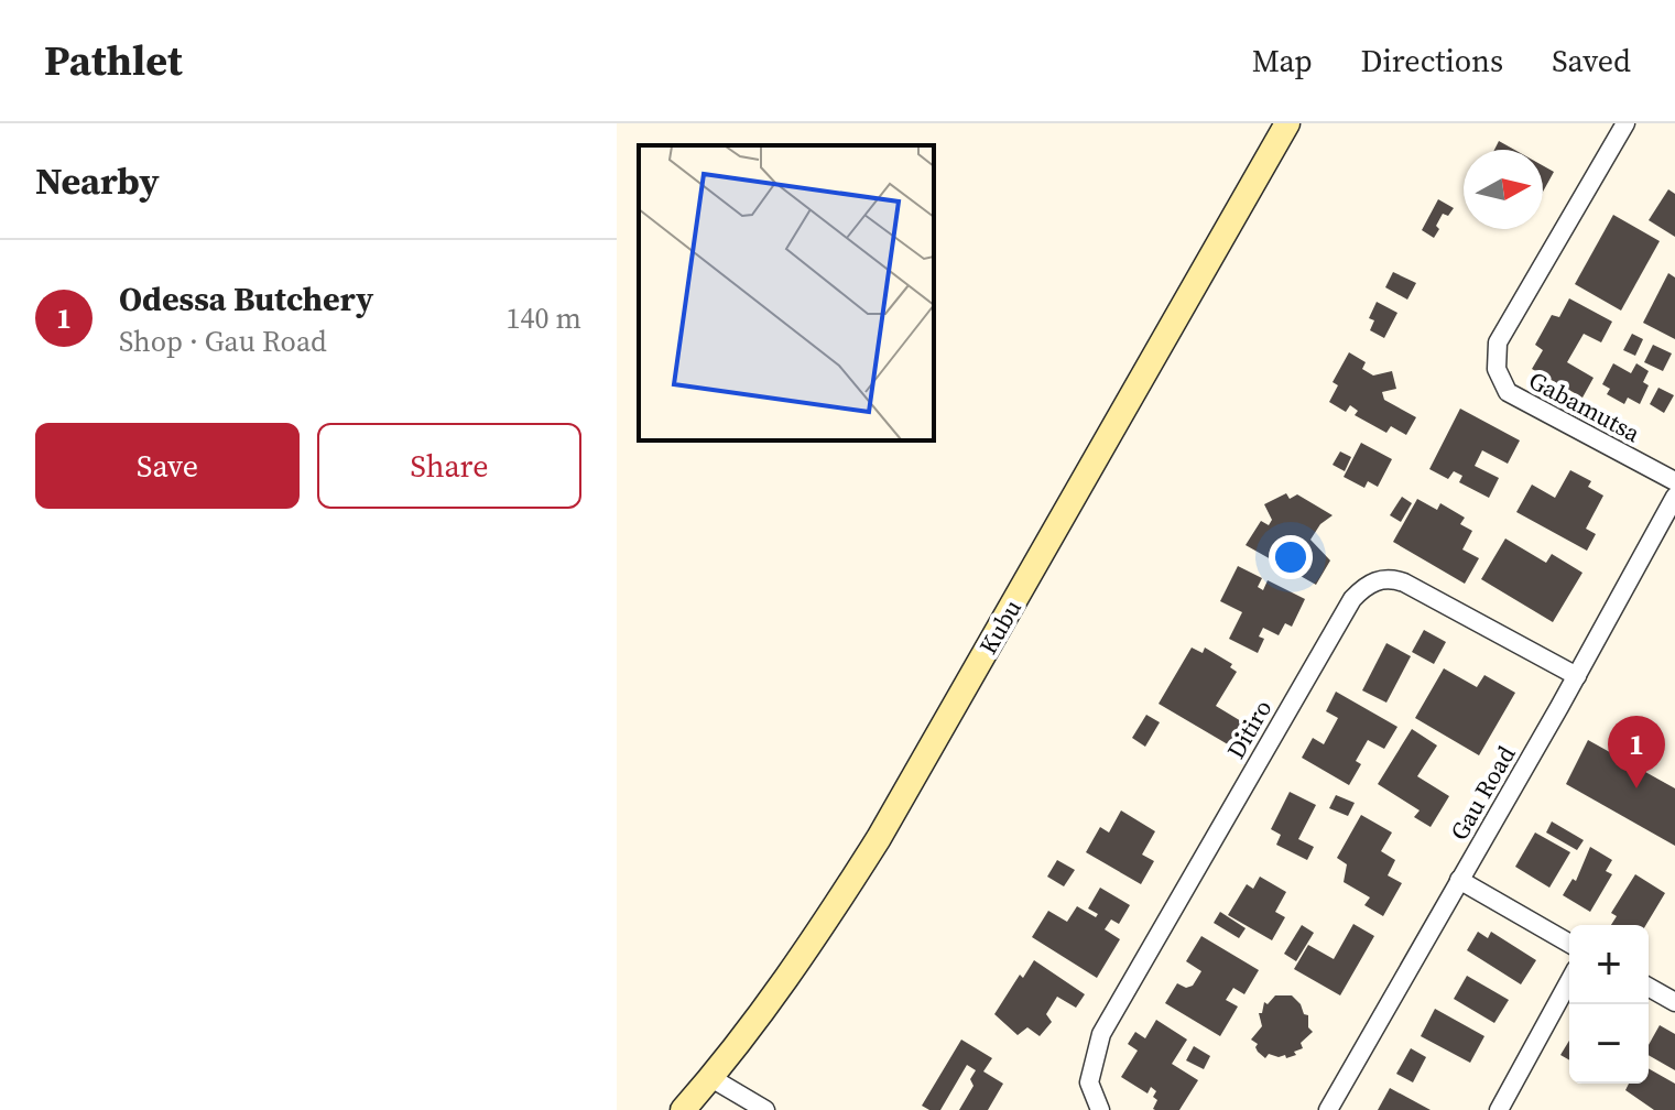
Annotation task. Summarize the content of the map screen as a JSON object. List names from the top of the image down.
{
  "streets": {
    "main road": ["Kubu"],
    "street": ["Gabamutsa", "Ditiro", "Gau Road"]
  },
  "crossings": [
    ["Ditiro", "Gau Road"]
  ],
  "north": "right",
  "page": {
    "header": "Pathlet",
    "nav": ["Map", "Directions", "Saved"],
    "heading": "Nearby",
    "list": [
      {
        "mark": "1",
        "name": "Odessa Butchery",
        "note": "Shop · Gau Road",
        "value": "140 m"
      }
    ],
    "buttons": ["Save", "Share"],
    "pins": "1",
    "map_buttons": ["+", "−"]
  }
}
